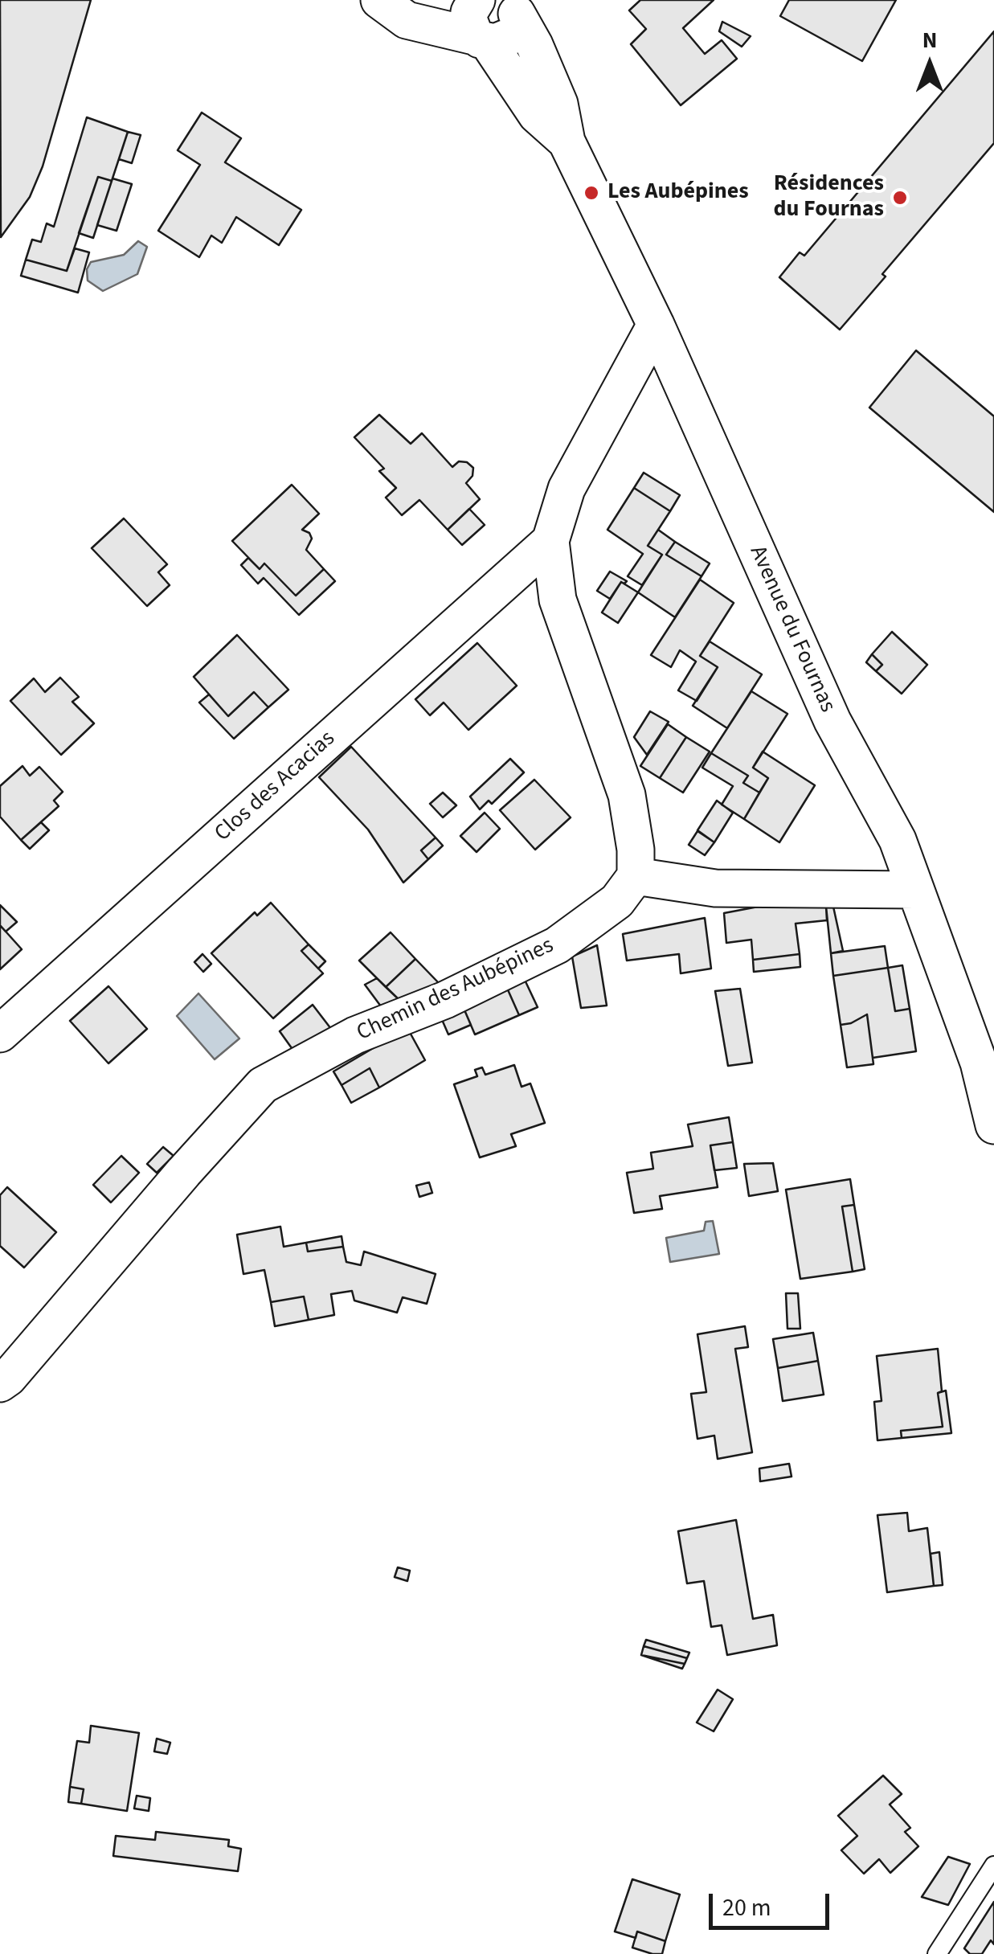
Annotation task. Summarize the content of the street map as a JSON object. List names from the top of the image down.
{
  "streets": {
    "street": ["Avenue du Fournas", "Clos des Acacias", "Chemin des Aubépines"]
  },
  "places": ["Les Aubépines", "Résidences du Fournas"],
  "scale_bar": "20 m",
  "north": "top"
}
